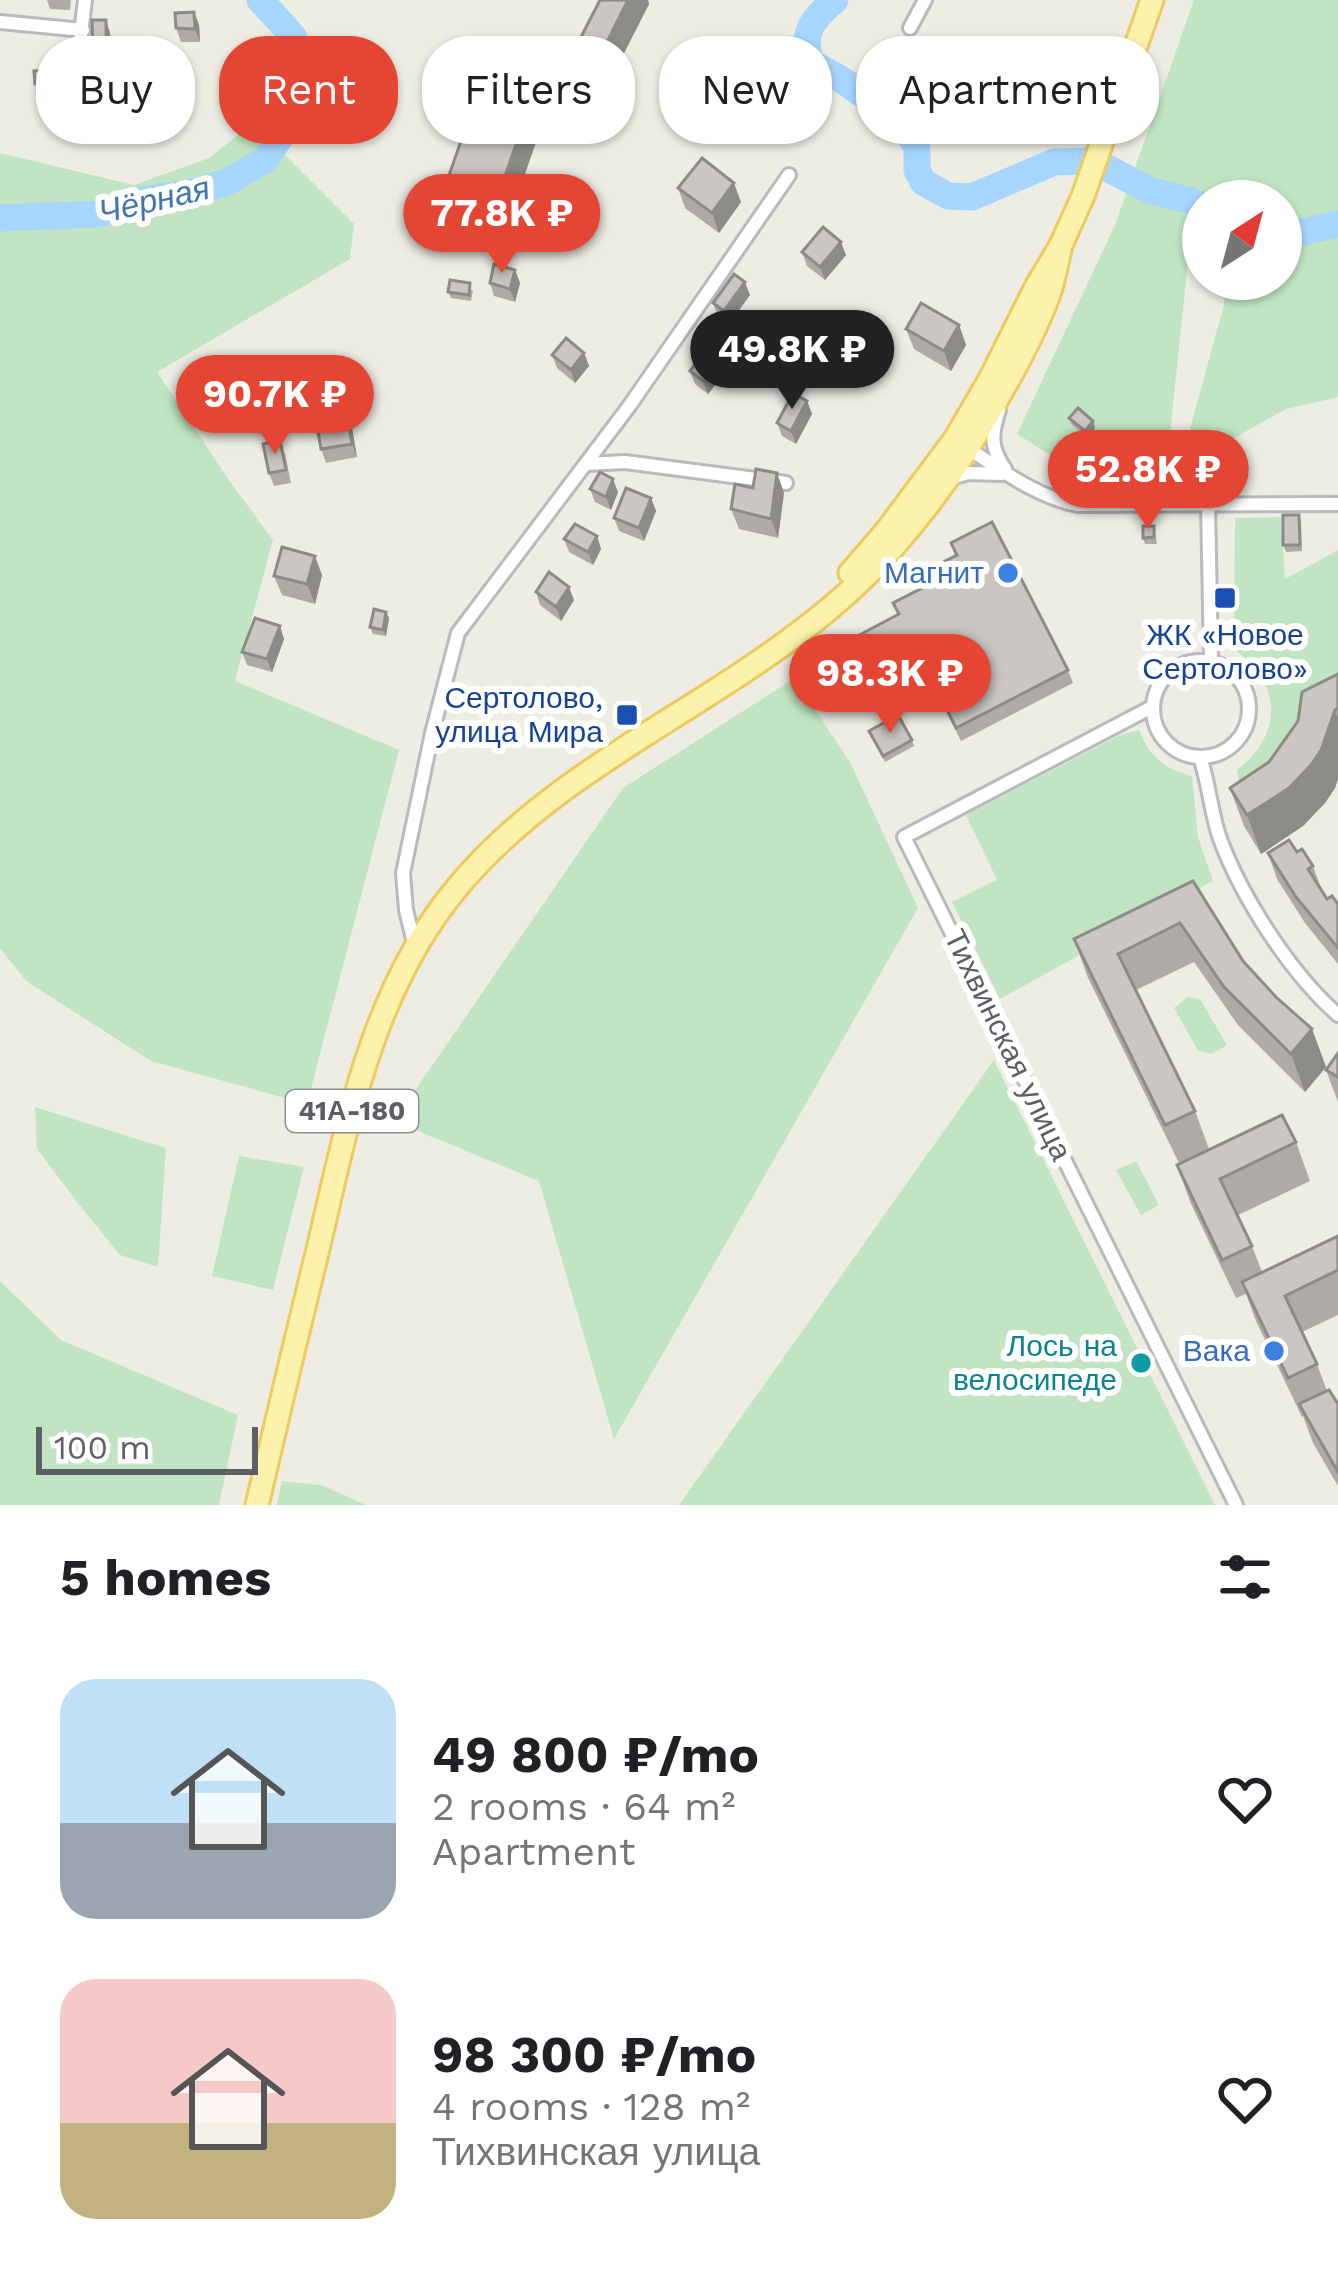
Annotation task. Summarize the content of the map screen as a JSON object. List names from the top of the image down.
{
  "streets": {
    "main road": ["41А-180"],
    "street": ["Тихвинская улица"]
  },
  "water": ["Чёрная"],
  "places": {
    "other": ["Магнит", "Вака", "Лось на велосипеде"],
    "transit": ["ЖК «Новое Сертолово»", "Сертолово, улица Мира"]
  },
  "scale_bar": "100 m",
  "north": "top right",
  "page": {
    "chip": [
      "Buy",
      "Rent",
      "Filters",
      "New",
      "Apartment"
    ],
    "price": [
      "77.8K ₽",
      "49.8K ₽",
      "90.7K ₽",
      "52.8K ₽",
      "98.3K ₽"
    ],
    "scale": "100 m",
    "heading": "5 homes",
    "list": [
      {
        "name": "49 800 ₽/mo",
        "note": "2 rooms · 64 m² · Apartment"
      },
      {
        "name": "98 300 ₽/mo",
        "note": "4 rooms · 128 m² · Тихвинская улица"
      }
    ]
  }
}
